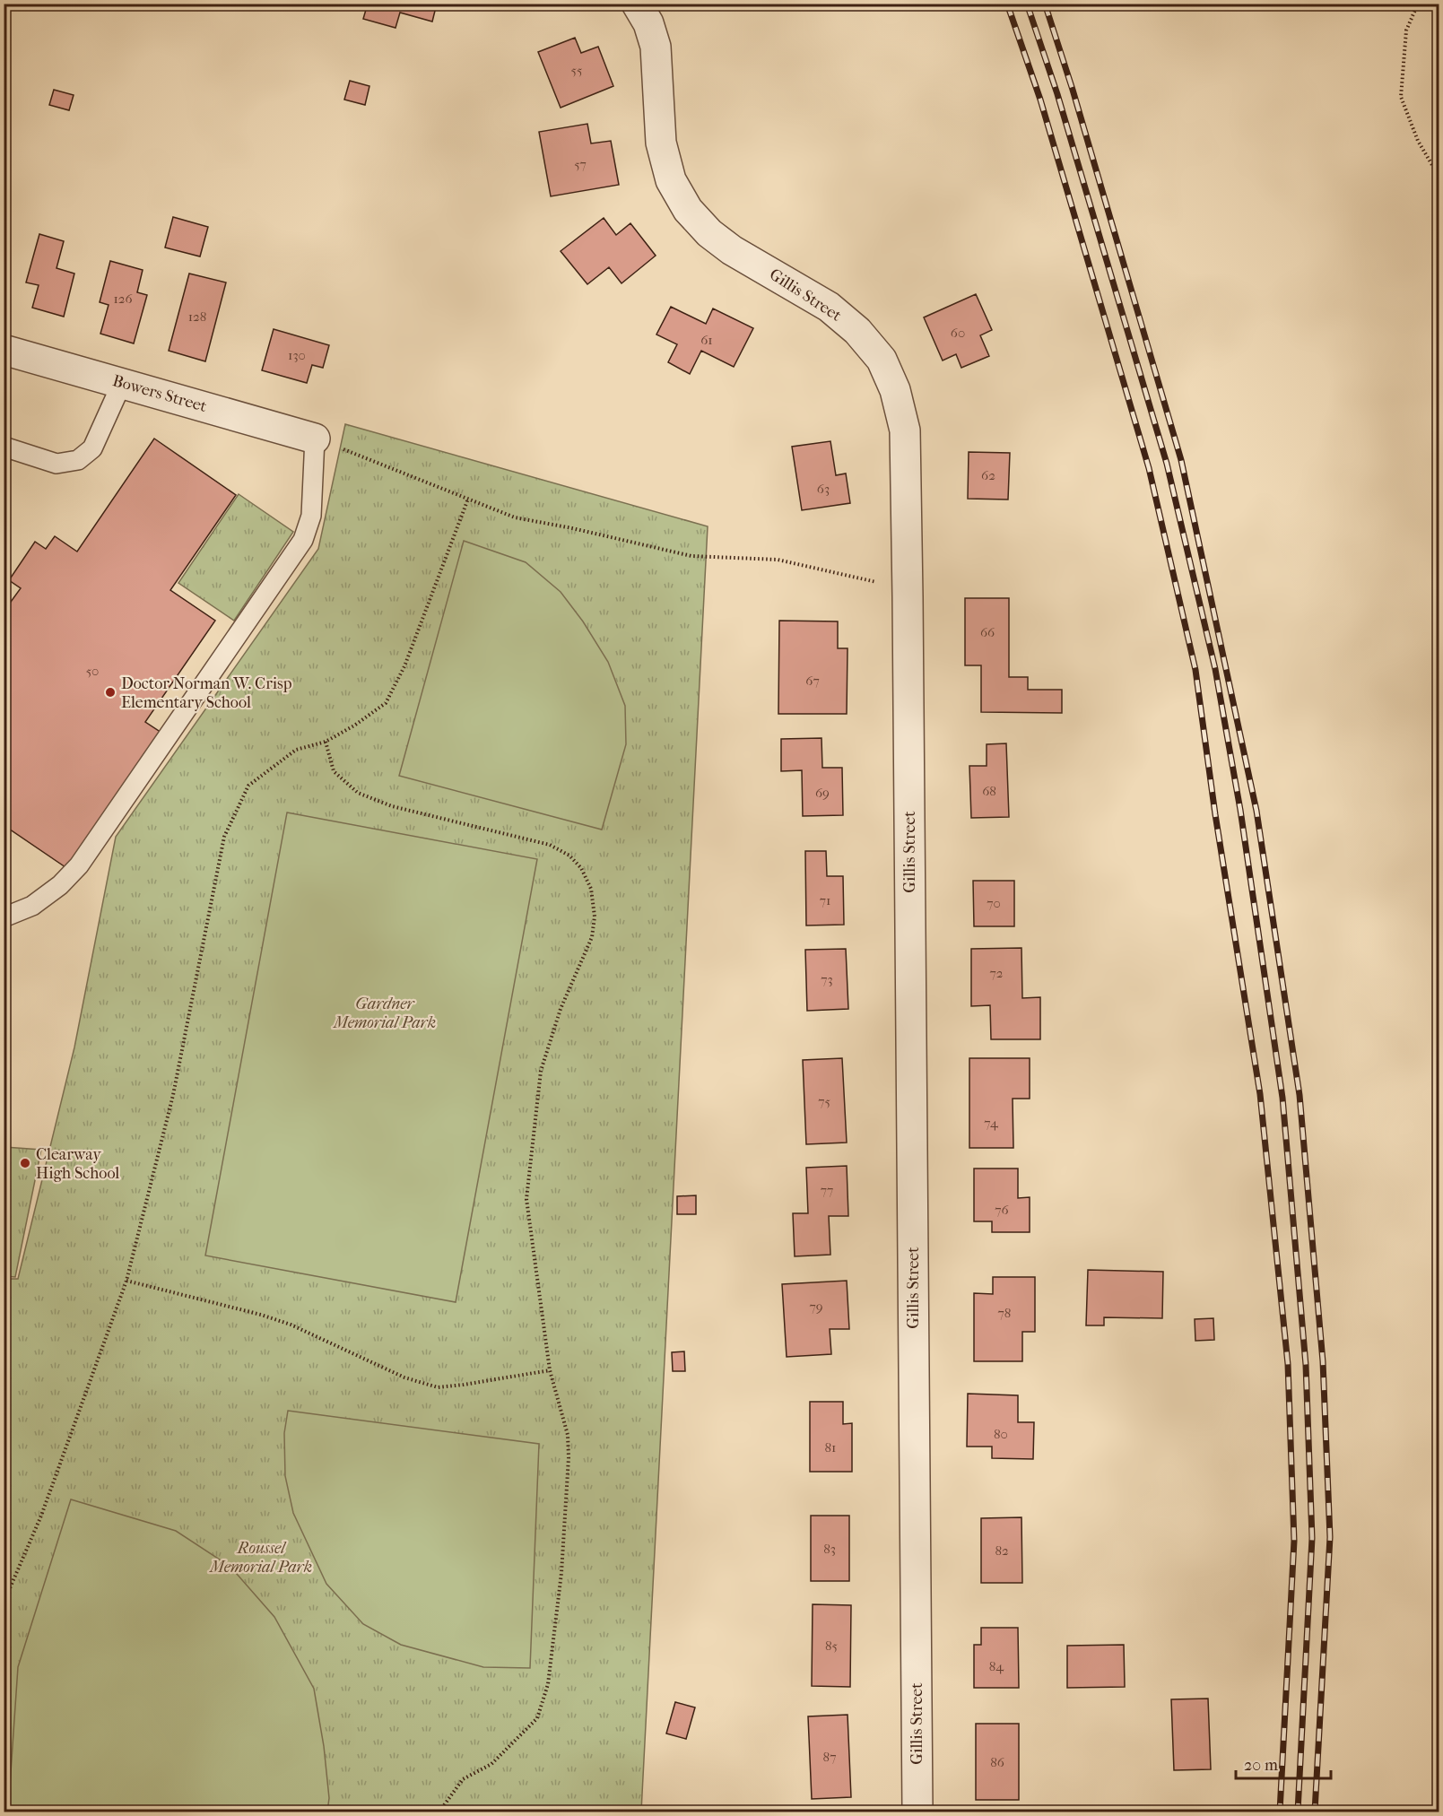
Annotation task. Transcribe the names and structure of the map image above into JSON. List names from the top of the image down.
{
  "streets": {
    "street": ["Gillis Street", "Bowers Street"]
  },
  "parks": ["Gardner Memorial Park", "Roussel Memorial Park"],
  "places": ["Doctor Norman W. Crisp Elementary School", "Clearway High School"],
  "house_numbers": [
    "55",
    "57",
    "126",
    "128",
    "60",
    "61",
    "130",
    "62",
    "63",
    "66",
    "50",
    "67",
    "68",
    "69",
    "71",
    "70",
    "72",
    "73",
    "75",
    "74",
    "77",
    "76",
    "79",
    "78",
    "80",
    "81",
    "83",
    "82",
    "85",
    "84",
    "87",
    "86"
  ],
  "scale_bar": "20 m"
}
